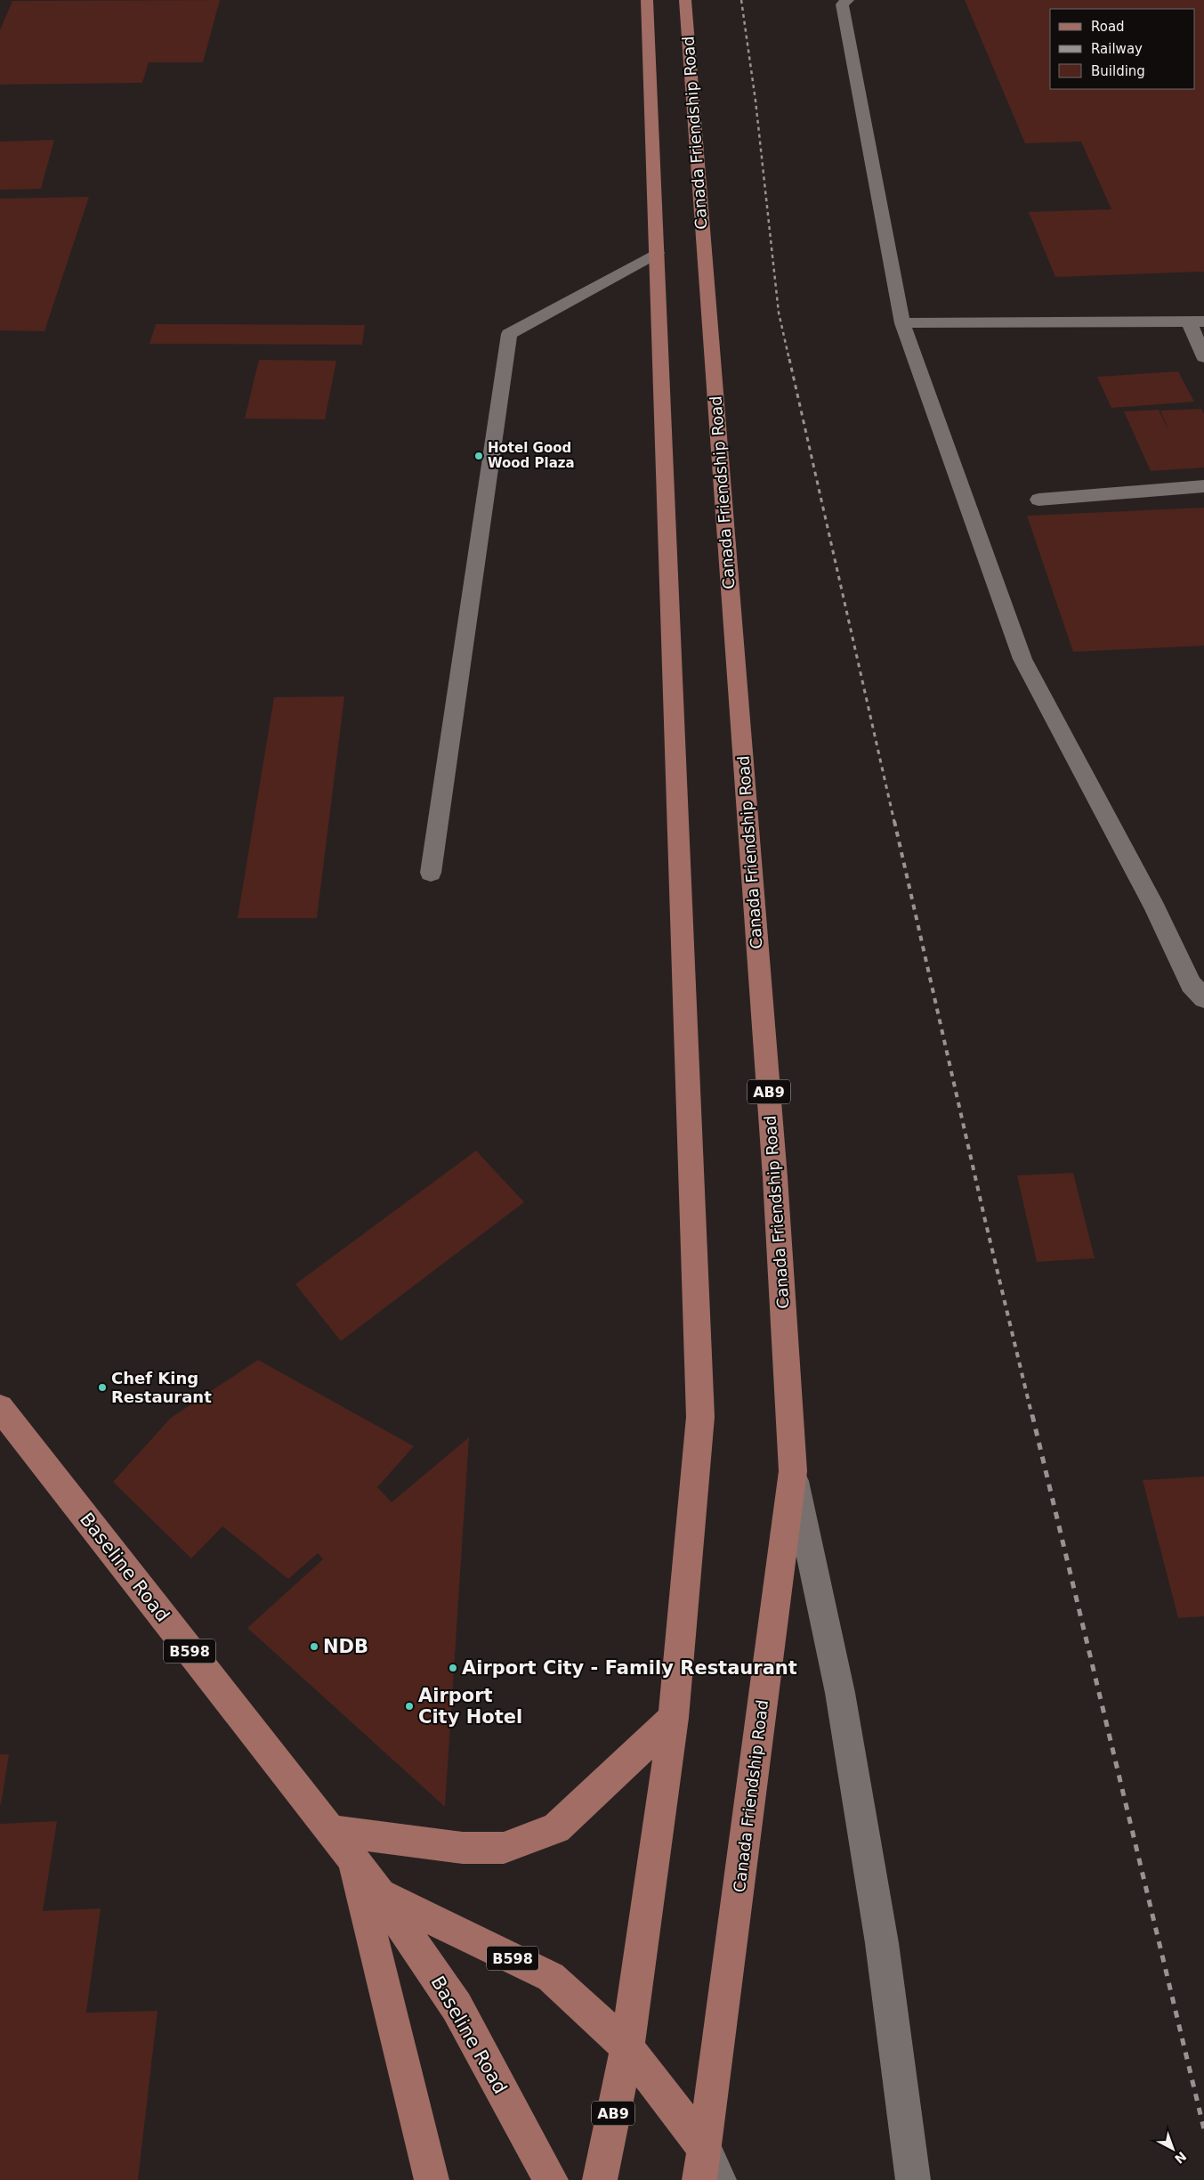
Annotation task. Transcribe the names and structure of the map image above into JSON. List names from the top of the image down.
{
  "streets": {
    "main road": [
      "Canada Friendship Road",
      "AB9",
      "Baseline Road",
      "B598"
    ]
  },
  "crossings": [
    ["Canada Friendship Road", "Baseline Road"],
    ["AB9", "Baseline Road"]
  ],
  "places": [
    "Hotel Good Wood Plaza",
    "Chef King Restaurant",
    "NDB",
    "Airport City - Family Restaurant",
    "Airport City Hotel"
  ],
  "legend": ["Road", "Railway", "Building"],
  "north": "bottom right"
}
